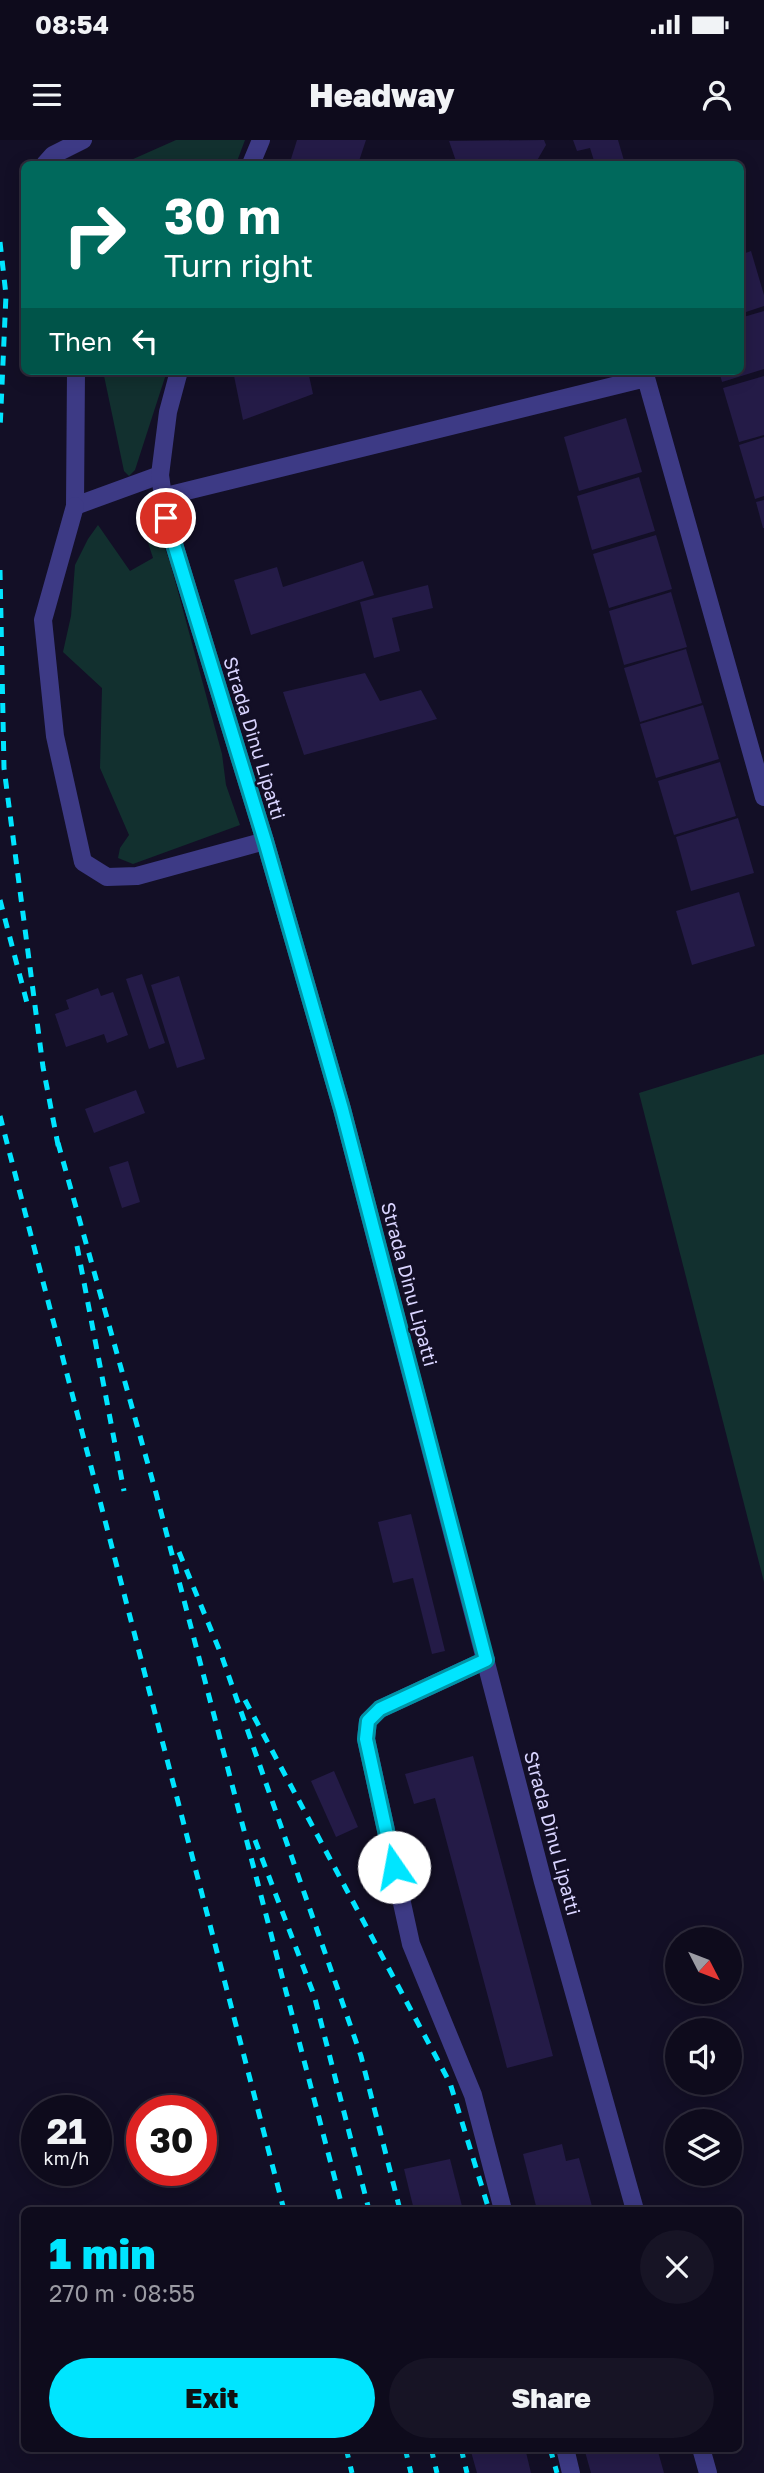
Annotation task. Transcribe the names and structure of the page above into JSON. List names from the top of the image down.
{
  "streets": {
    "street": ["Strada Dinu Lipatti"]
  },
  "north": "bottom right",
  "page": {
    "status": "08:54",
    "header": "Headway",
    "turn": ["30 m", "Turn right"],
    "then": "Then",
    "speed": "21 km/h",
    "limit": "30",
    "heading": ["1 min", "270 m · 08:55"],
    "buttons": ["Exit", "Share"]
  }
}
